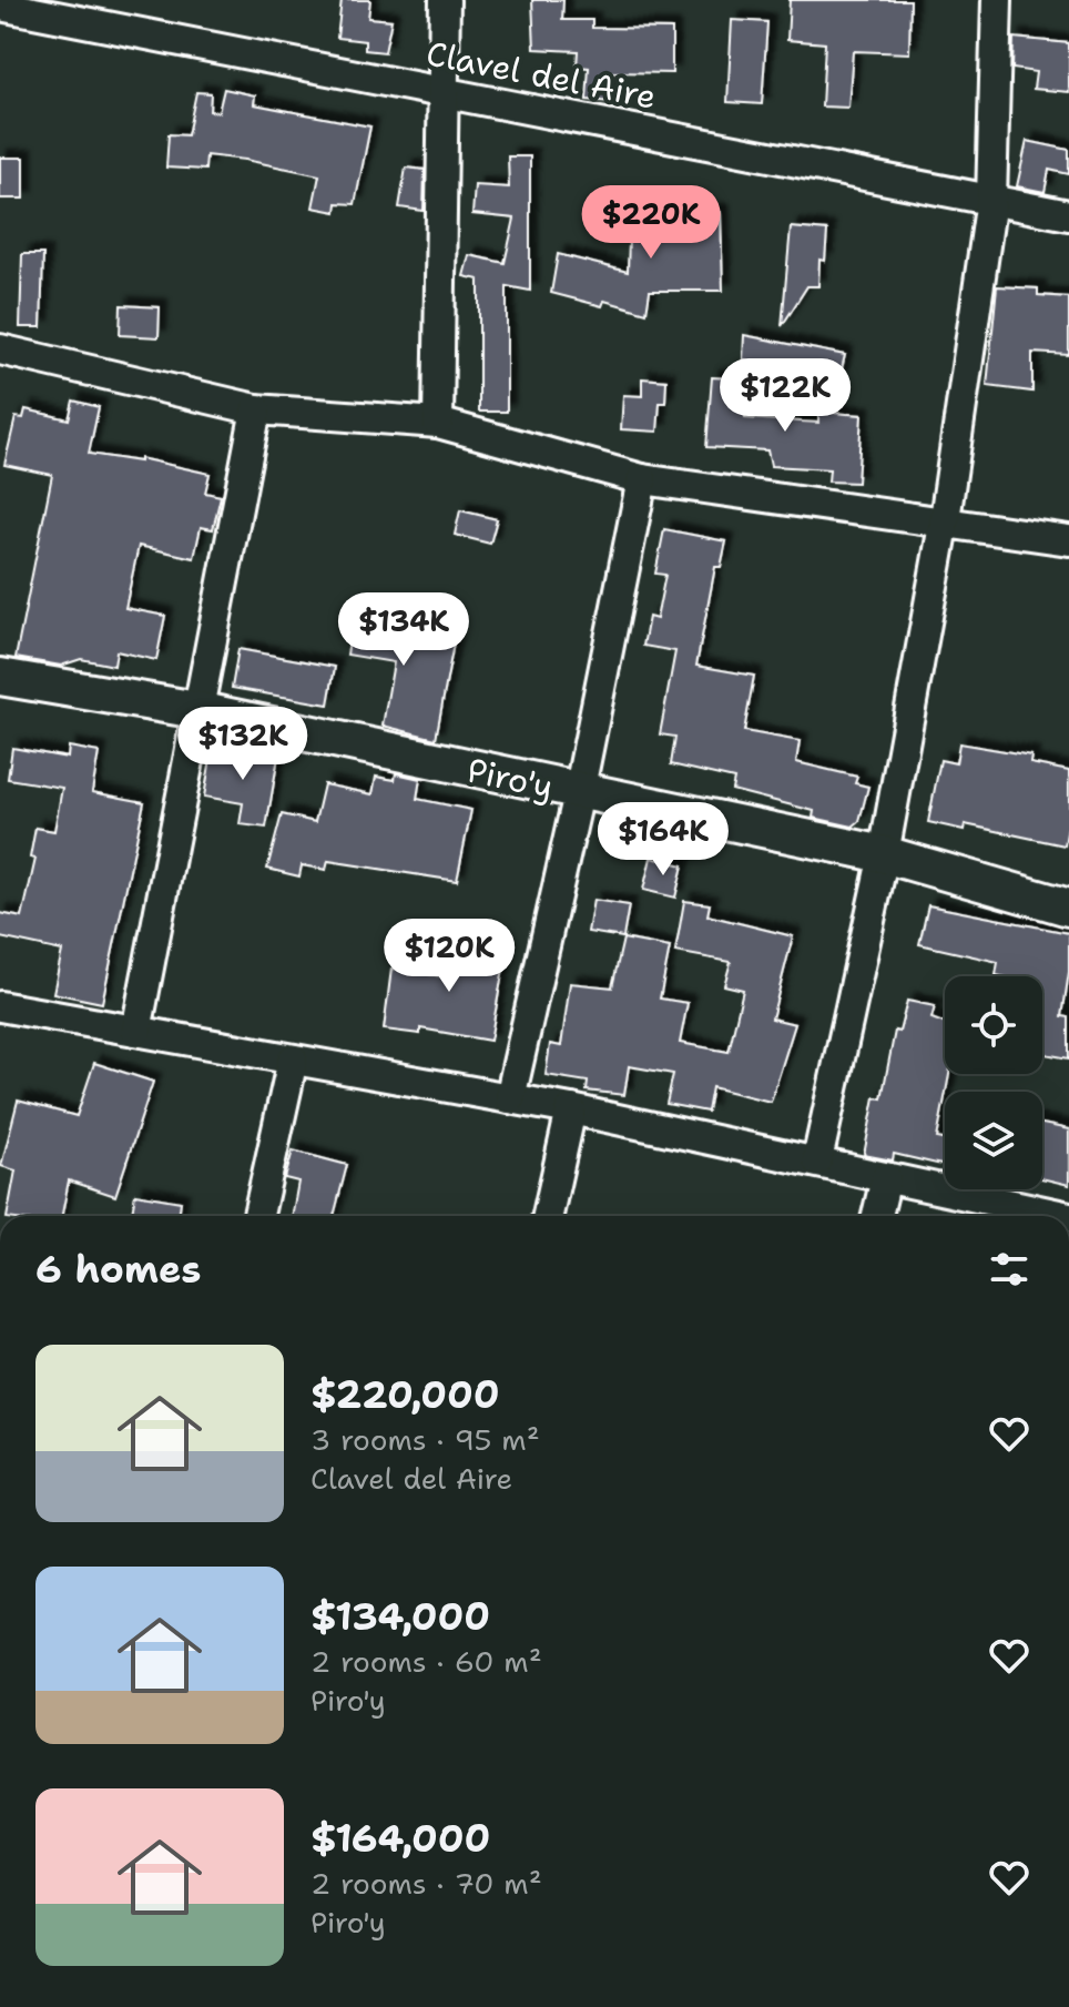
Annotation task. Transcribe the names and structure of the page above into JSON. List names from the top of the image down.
{
  "streets": {
    "main road": ["Piro'y"],
    "street": ["Clavel del Aire"]
  },
  "page": {
    "price": [
      "$220K",
      "$122K",
      "$134K",
      "$132K",
      "$164K",
      "$120K"
    ],
    "heading": "6 homes",
    "list": [
      {
        "name": "$220,000",
        "note": "3 rooms · 95 m² · Clavel del Aire"
      },
      {
        "name": "$134,000",
        "note": "2 rooms · 60 m² · Piro'y"
      },
      {
        "name": "$164,000",
        "note": "2 rooms · 70 m² · Piro'y"
      }
    ]
  }
}
